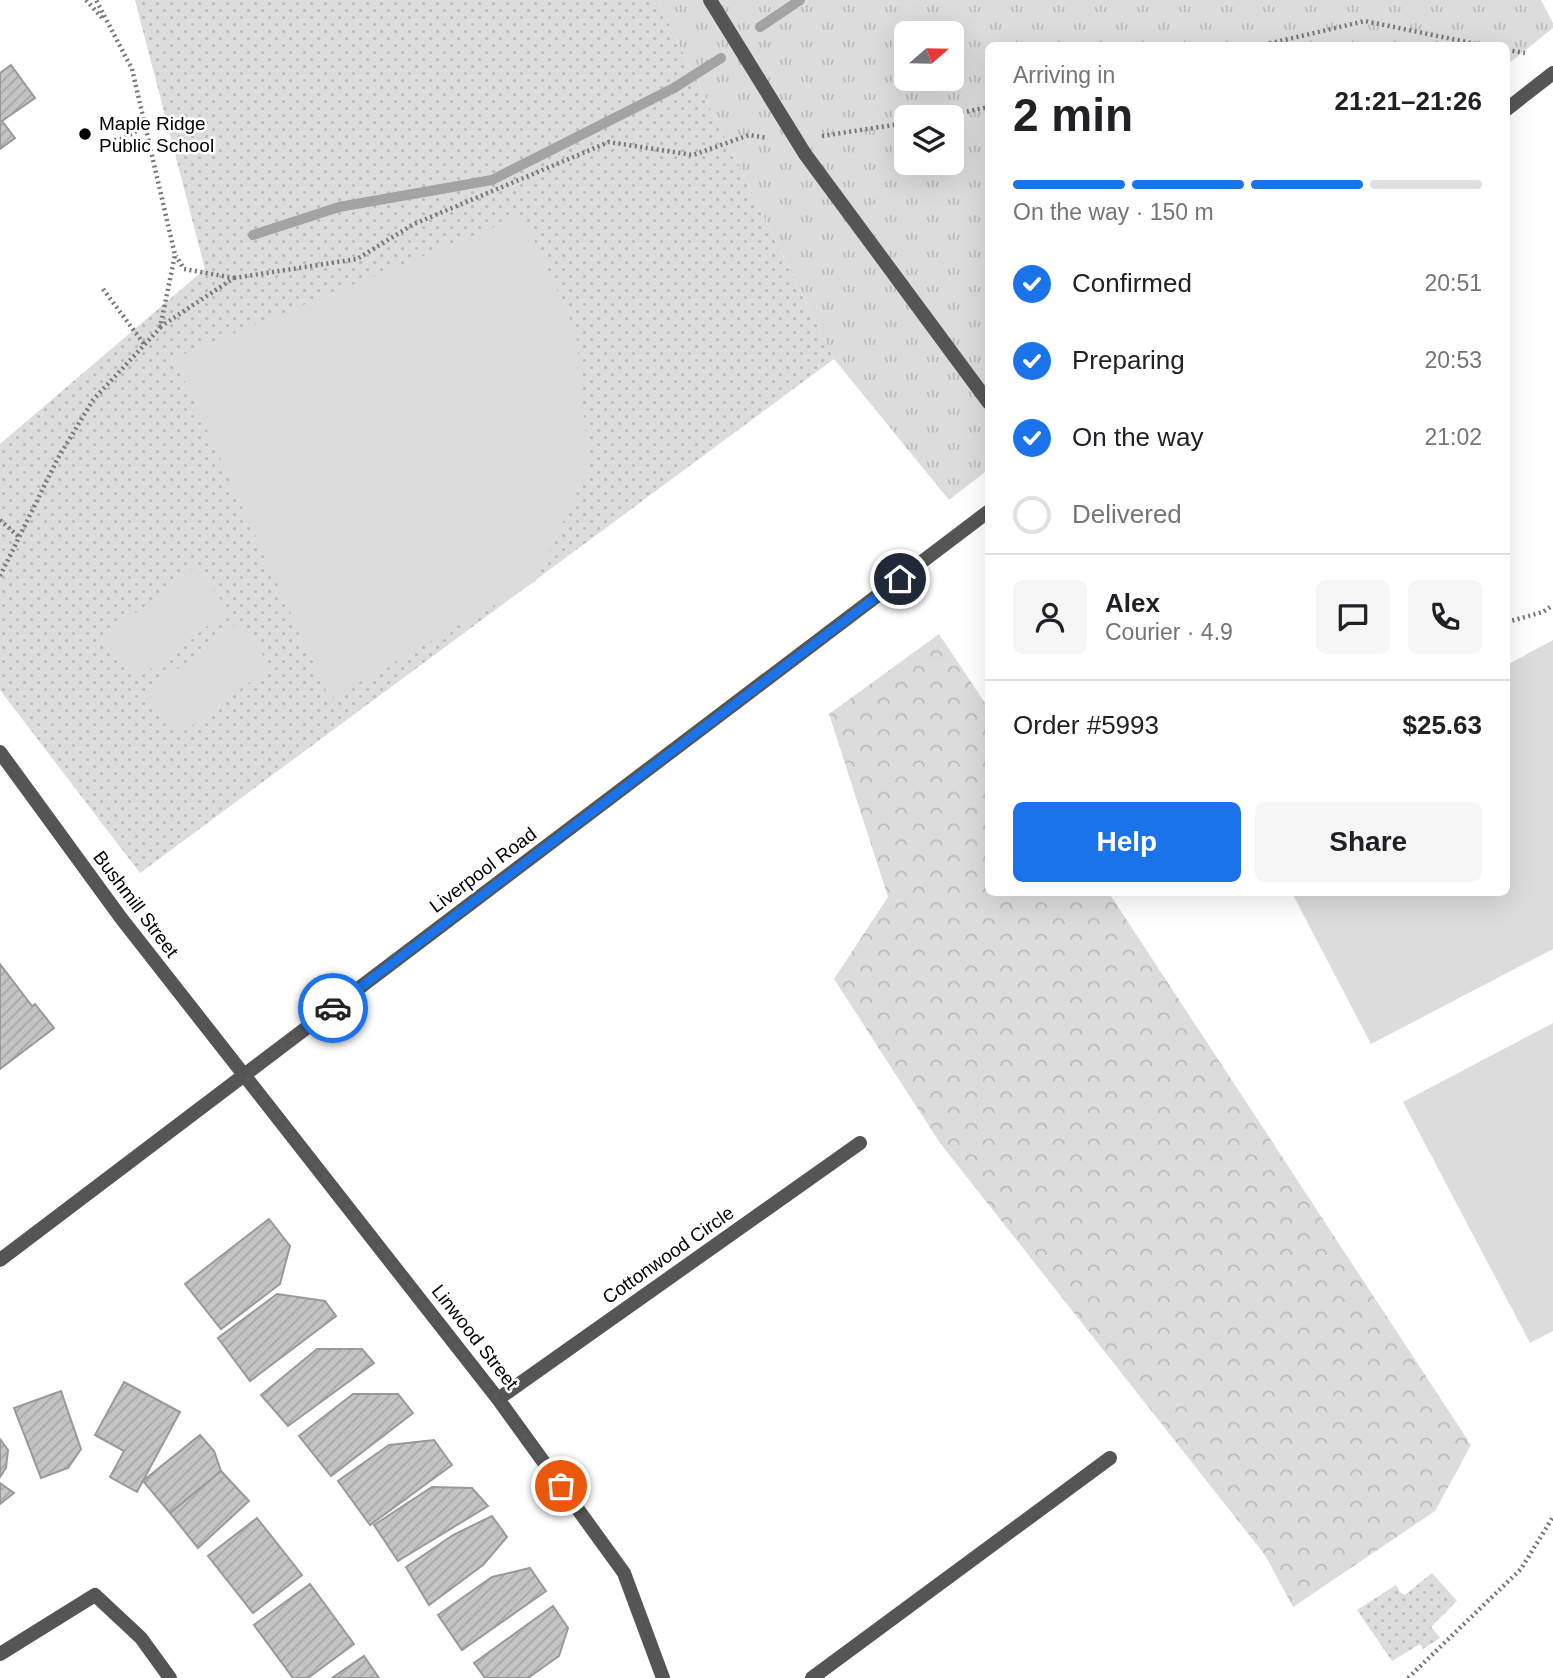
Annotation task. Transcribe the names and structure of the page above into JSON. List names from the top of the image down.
{
  "streets": {
    "street": [
      "Liverpool Road",
      "Bushmill Street",
      "Cottonwood Circle",
      "Linwood Street"
    ]
  },
  "crossings": [
    ["Liverpool Road", "Bushmill Street"],
    ["Liverpool Road", "Linwood Street"],
    ["Bushmill Street", "Linwood Street"],
    ["Cottonwood Circle", "Linwood Street"]
  ],
  "places": ["Maple Ridge Public School"],
  "north": "right",
  "page": {
    "heading": ["2 min", "Arriving in", "21:21–21:26"],
    "panel": [
      "Alex",
      "Courier · 4.9",
      "Order #5993",
      "$25.63"
    ],
    "bar": "On the way · 150 m",
    "list": [
      ["Confirmed", "20:51"],
      ["Preparing", "20:53"],
      ["On the way", "21:02"],
      "Delivered"
    ],
    "buttons": ["Help", "Share"]
  }
}
